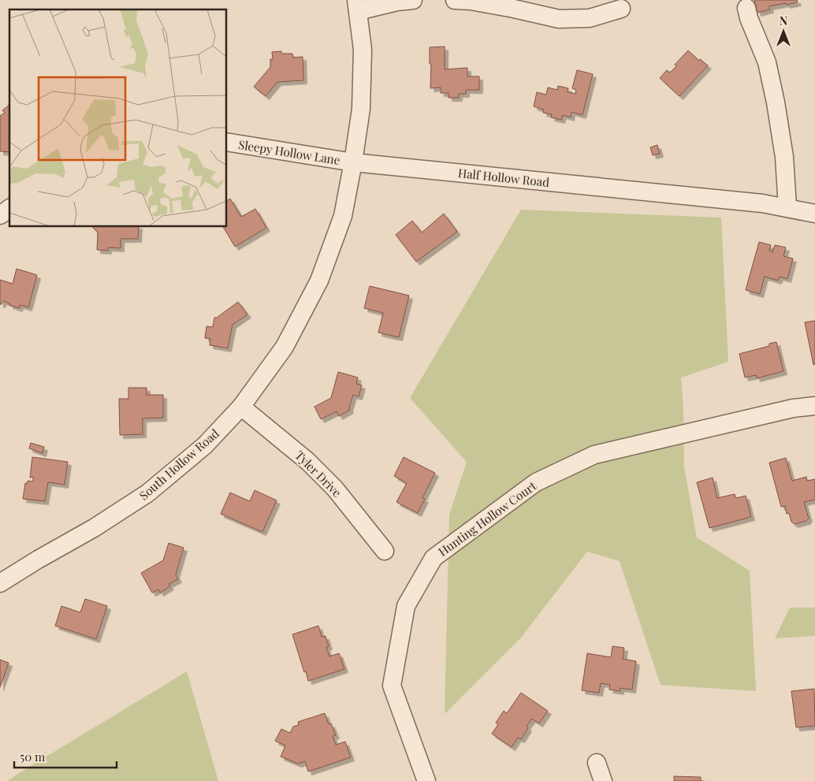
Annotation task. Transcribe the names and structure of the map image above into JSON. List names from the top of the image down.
{
  "streets": {
    "street": [
      "Sleepy Hollow Lane",
      "Half Hollow Road",
      "South Hollow Road",
      "Tyler Drive",
      "Hunting Hollow Court"
    ]
  },
  "crossings": [
    ["Sleepy Hollow Lane", "Half Hollow Road"],
    ["Sleepy Hollow Lane", "South Hollow Road"],
    ["Half Hollow Road", "South Hollow Road"],
    ["South Hollow Road", "Tyler Drive"]
  ],
  "scale_bar": "50 m",
  "north": "top"
}
